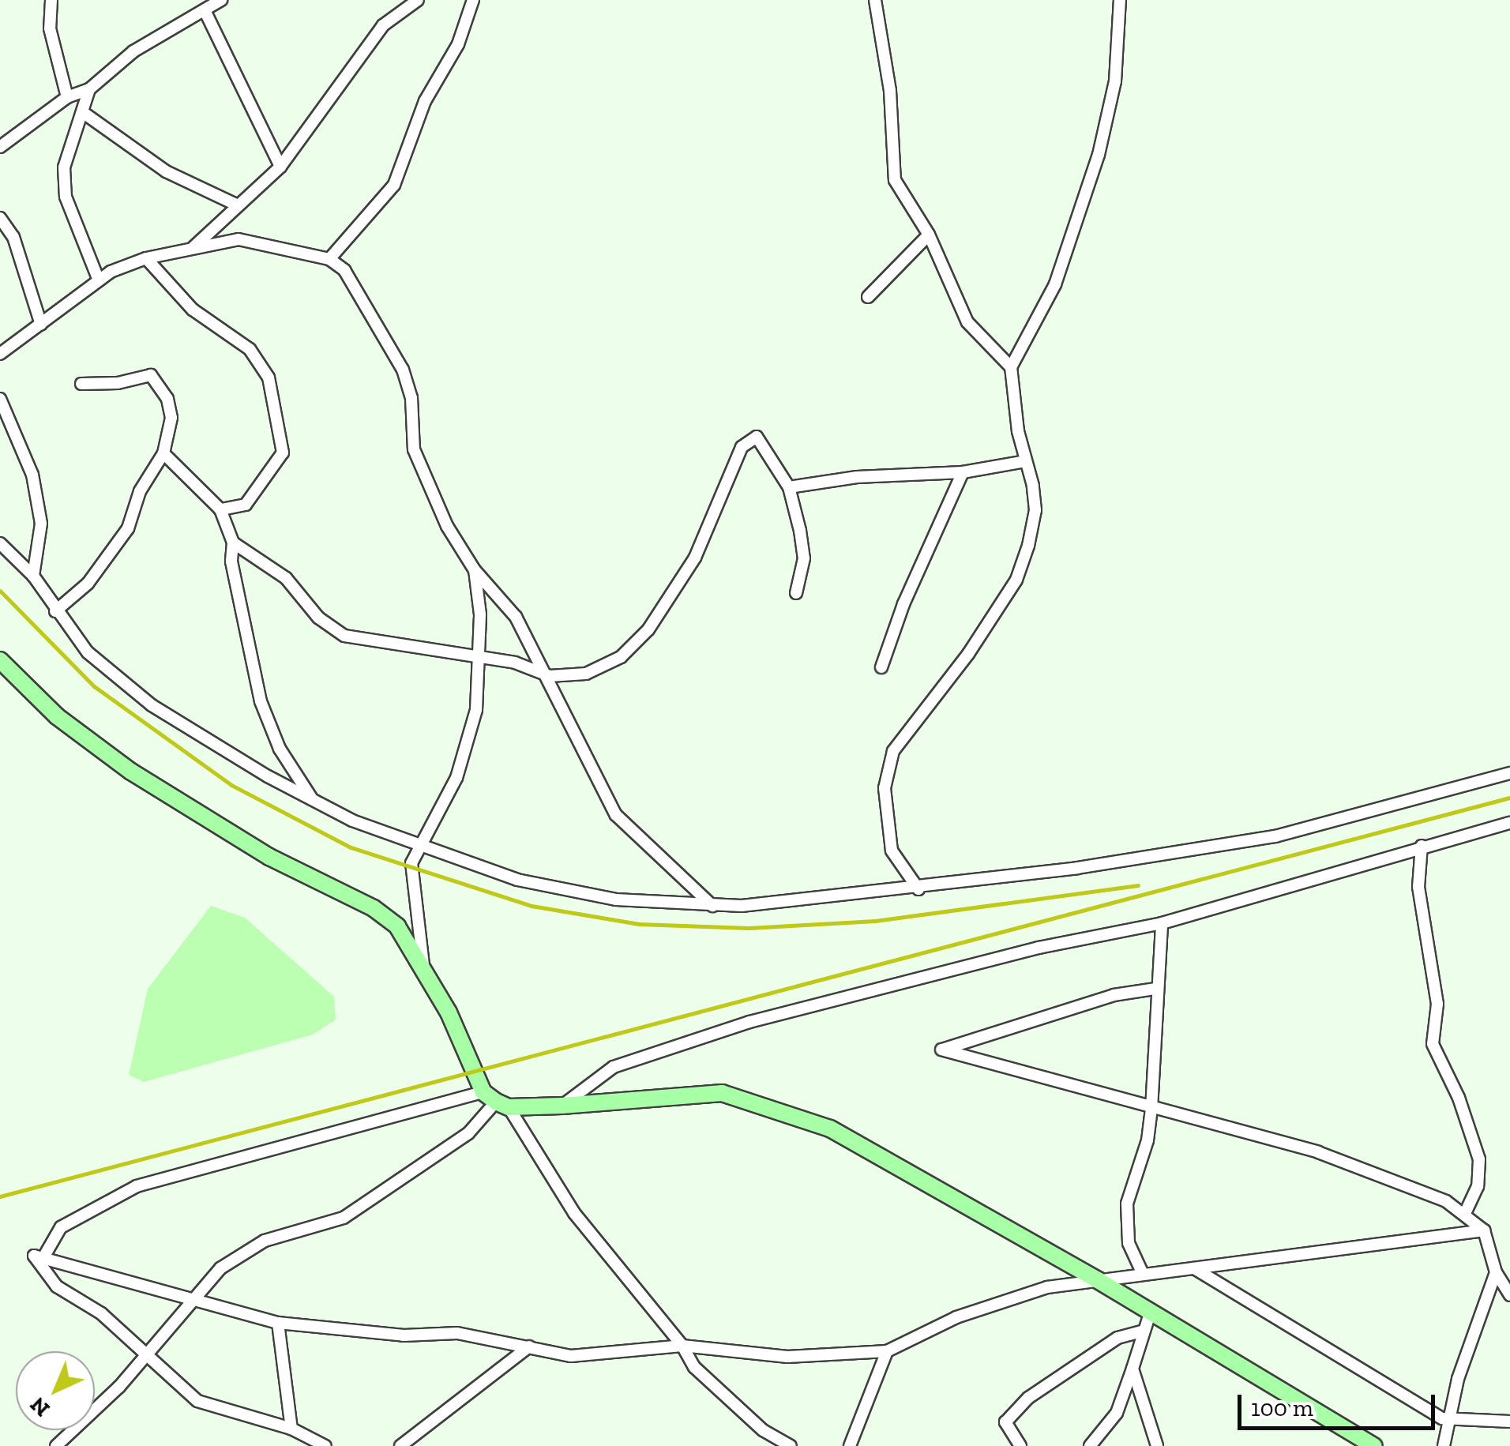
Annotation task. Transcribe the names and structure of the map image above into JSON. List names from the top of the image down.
{
  "scale_bar": "100 m",
  "north": "bottom left"
}
